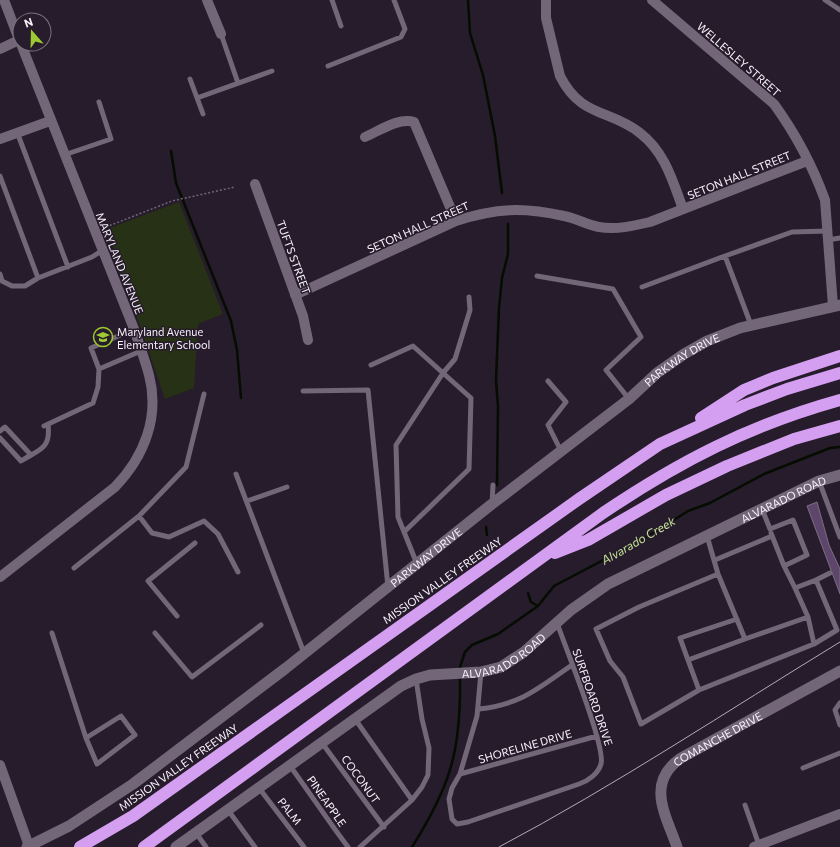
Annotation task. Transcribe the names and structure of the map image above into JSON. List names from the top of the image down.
{
  "streets": {
    "highway": ["MISSION VALLEY FREEWAY"],
    "street": [
      "WELLESLEY STREET",
      "SETON HALL STREET",
      "TUFTS STREET",
      "MARYLAND AVENUE",
      "PARKWAY DRIVE",
      "ALVARADO ROAD",
      "COMANCHE DRIVE"
    ],
    "lane": [
      "SURFBOARD DRIVE",
      "SHORELINE DRIVE",
      "COCONUT",
      "PINEAPPLE",
      "PALM"
    ]
  },
  "crossings": [
    ["WELLESLEY STREET", "SETON HALL STREET"],
    ["WELLESLEY STREET", "PARKWAY DRIVE"],
    ["SETON HALL STREET", "TUFTS STREET"],
    ["ALVARADO ROAD", "SURFBOARD DRIVE"],
    ["ALVARADO ROAD", "COCONUT"],
    ["ALVARADO ROAD", "PINEAPPLE"],
    ["ALVARADO ROAD", "PALM"],
    ["SURFBOARD DRIVE", "SHORELINE DRIVE"]
  ],
  "water": ["Alvarado Creek"],
  "places": {
    "school or university": ["Maryland Avenue Elementary School"]
  },
  "north": "top"
}
